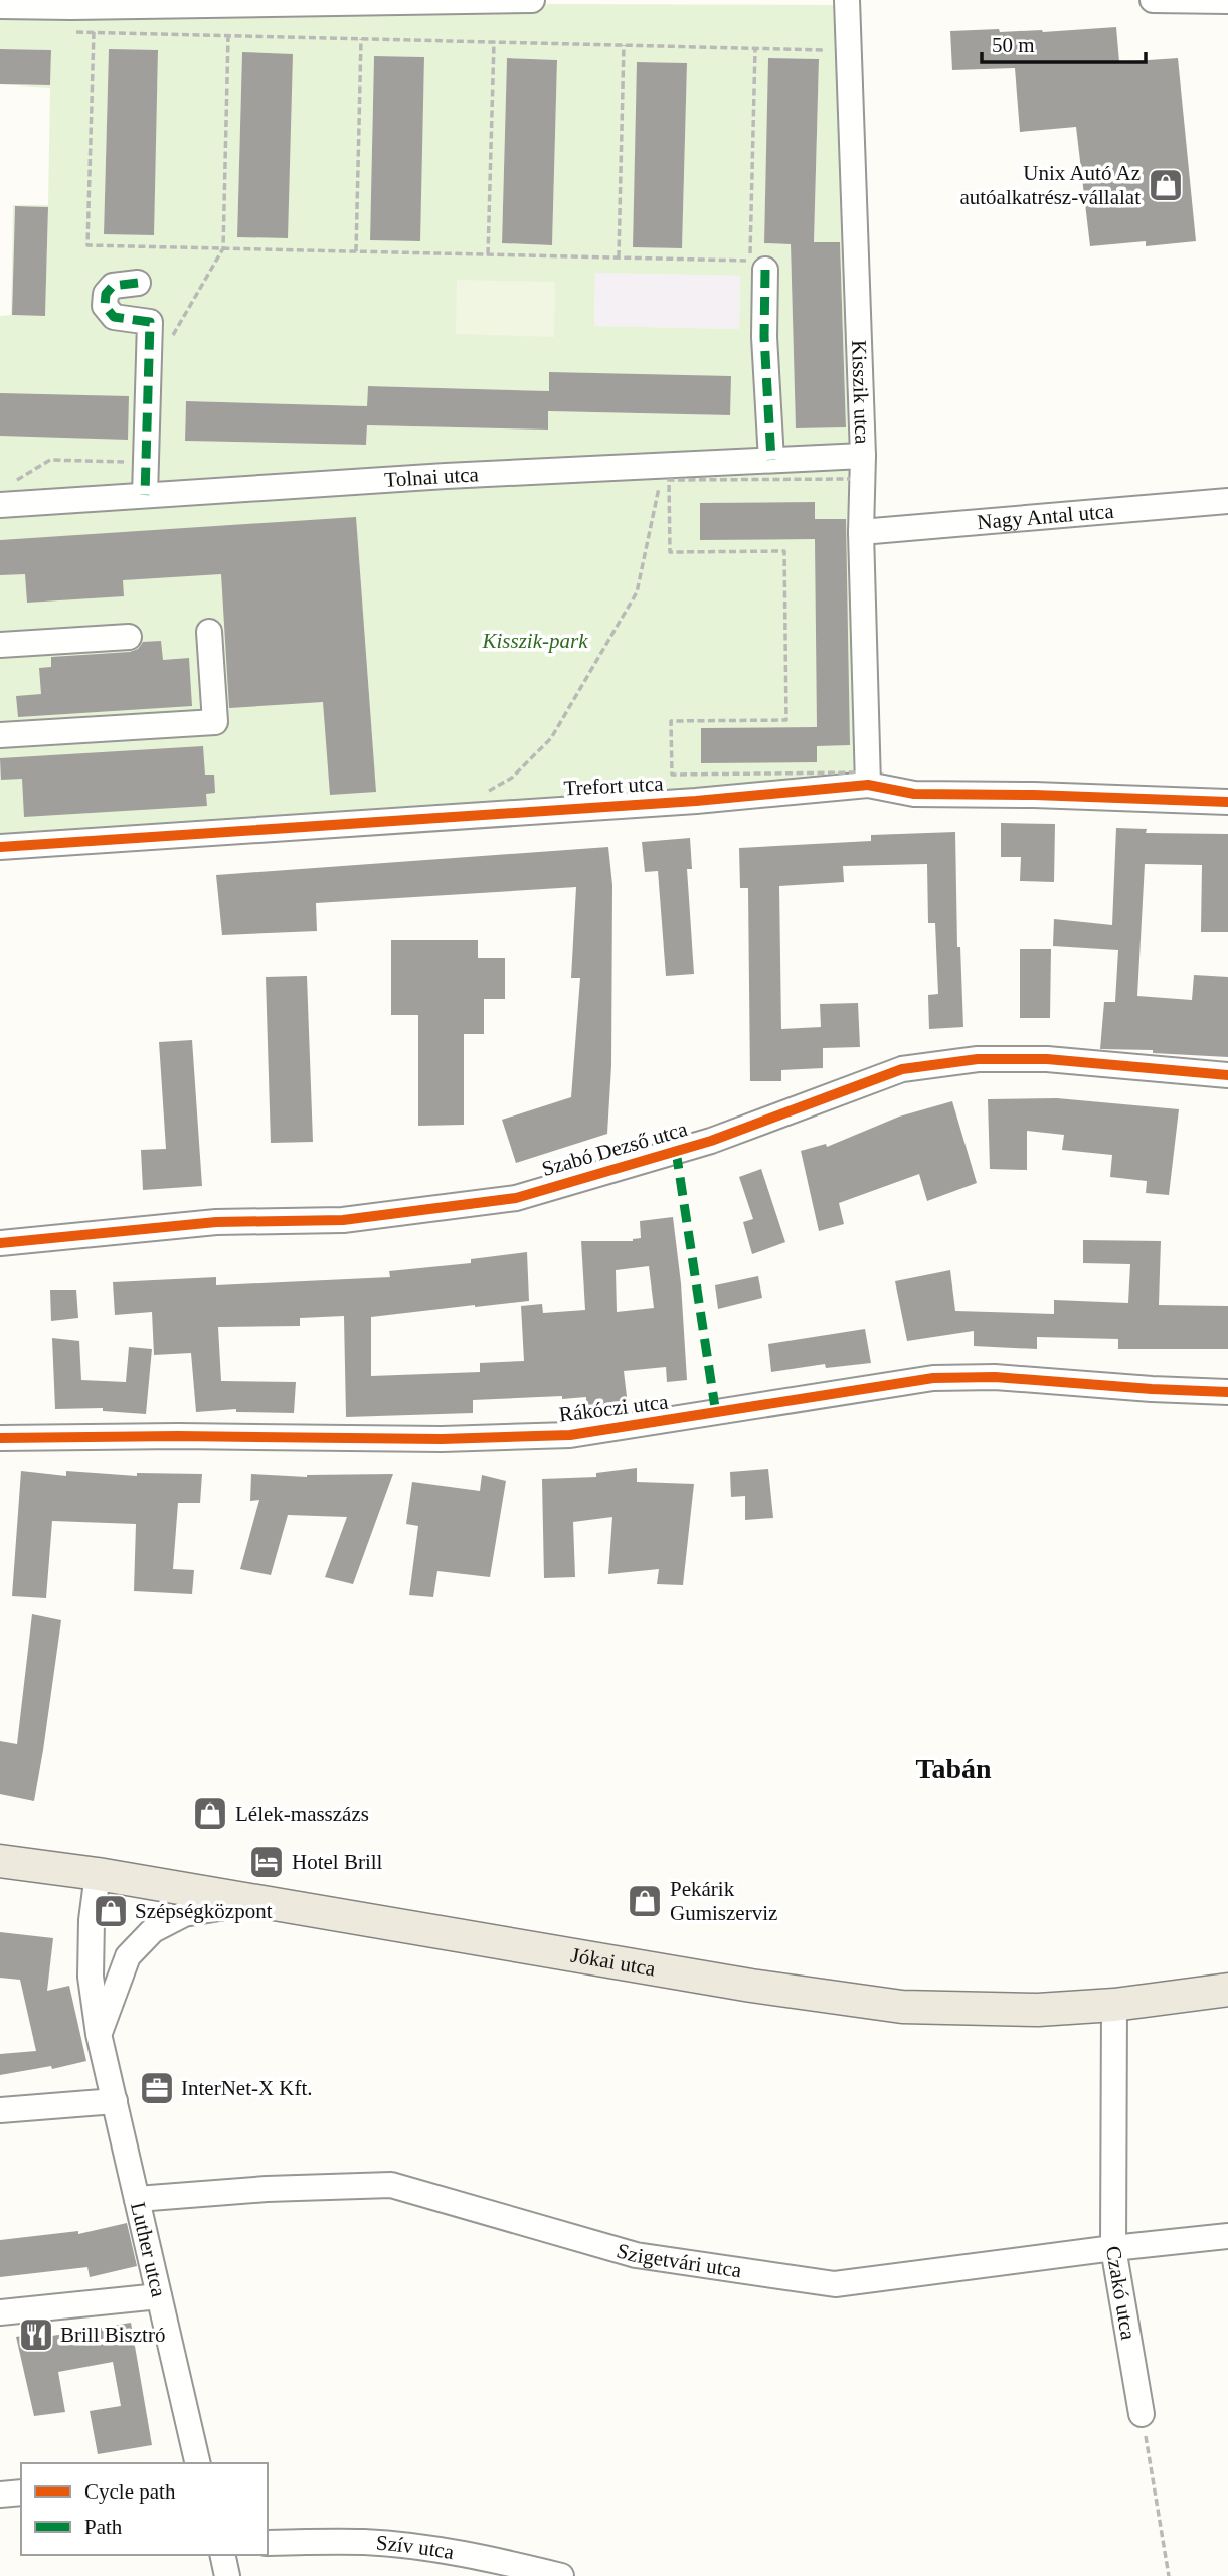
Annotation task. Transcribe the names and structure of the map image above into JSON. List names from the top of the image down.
{
  "streets": {
    "main road": ["Jókai utca"],
    "street": [
      "Kisszik utca",
      "Tolnai utca",
      "Nagy Antal utca",
      "Trefort utca",
      "Szabó Dezső utca",
      "Rákóczi utca",
      "Luther utca",
      "Szigetvári utca",
      "Czakó utca",
      "Szív utca"
    ]
  },
  "crossings": [
    ["Kisszik utca", "Tolnai utca"],
    ["Kisszik utca", "Nagy Antal utca"],
    ["Kisszik utca", "Trefort utca"],
    ["Jókai utca", "Luther utca"],
    ["Jókai utca", "Czakó utca"],
    ["Luther utca", "Szigetvári utca"],
    ["Szigetvári utca", "Czakó utca"]
  ],
  "districts": ["Tabán"],
  "parks": ["Kisszik-park"],
  "places": {
    "shop": [
      "Unix Autó Az autóalkatrész-vállalat",
      "Lélek-masszázs",
      "Pekárik Gumiszerviz",
      "Szépségközpont"
    ],
    "hotel": ["Hotel Brill"],
    "office": ["InterNet-X Kft."],
    "restaurant": ["Brill Bisztró"]
  },
  "legend": ["Cycle path", "Path"],
  "scale_bar": "50 m"
}
